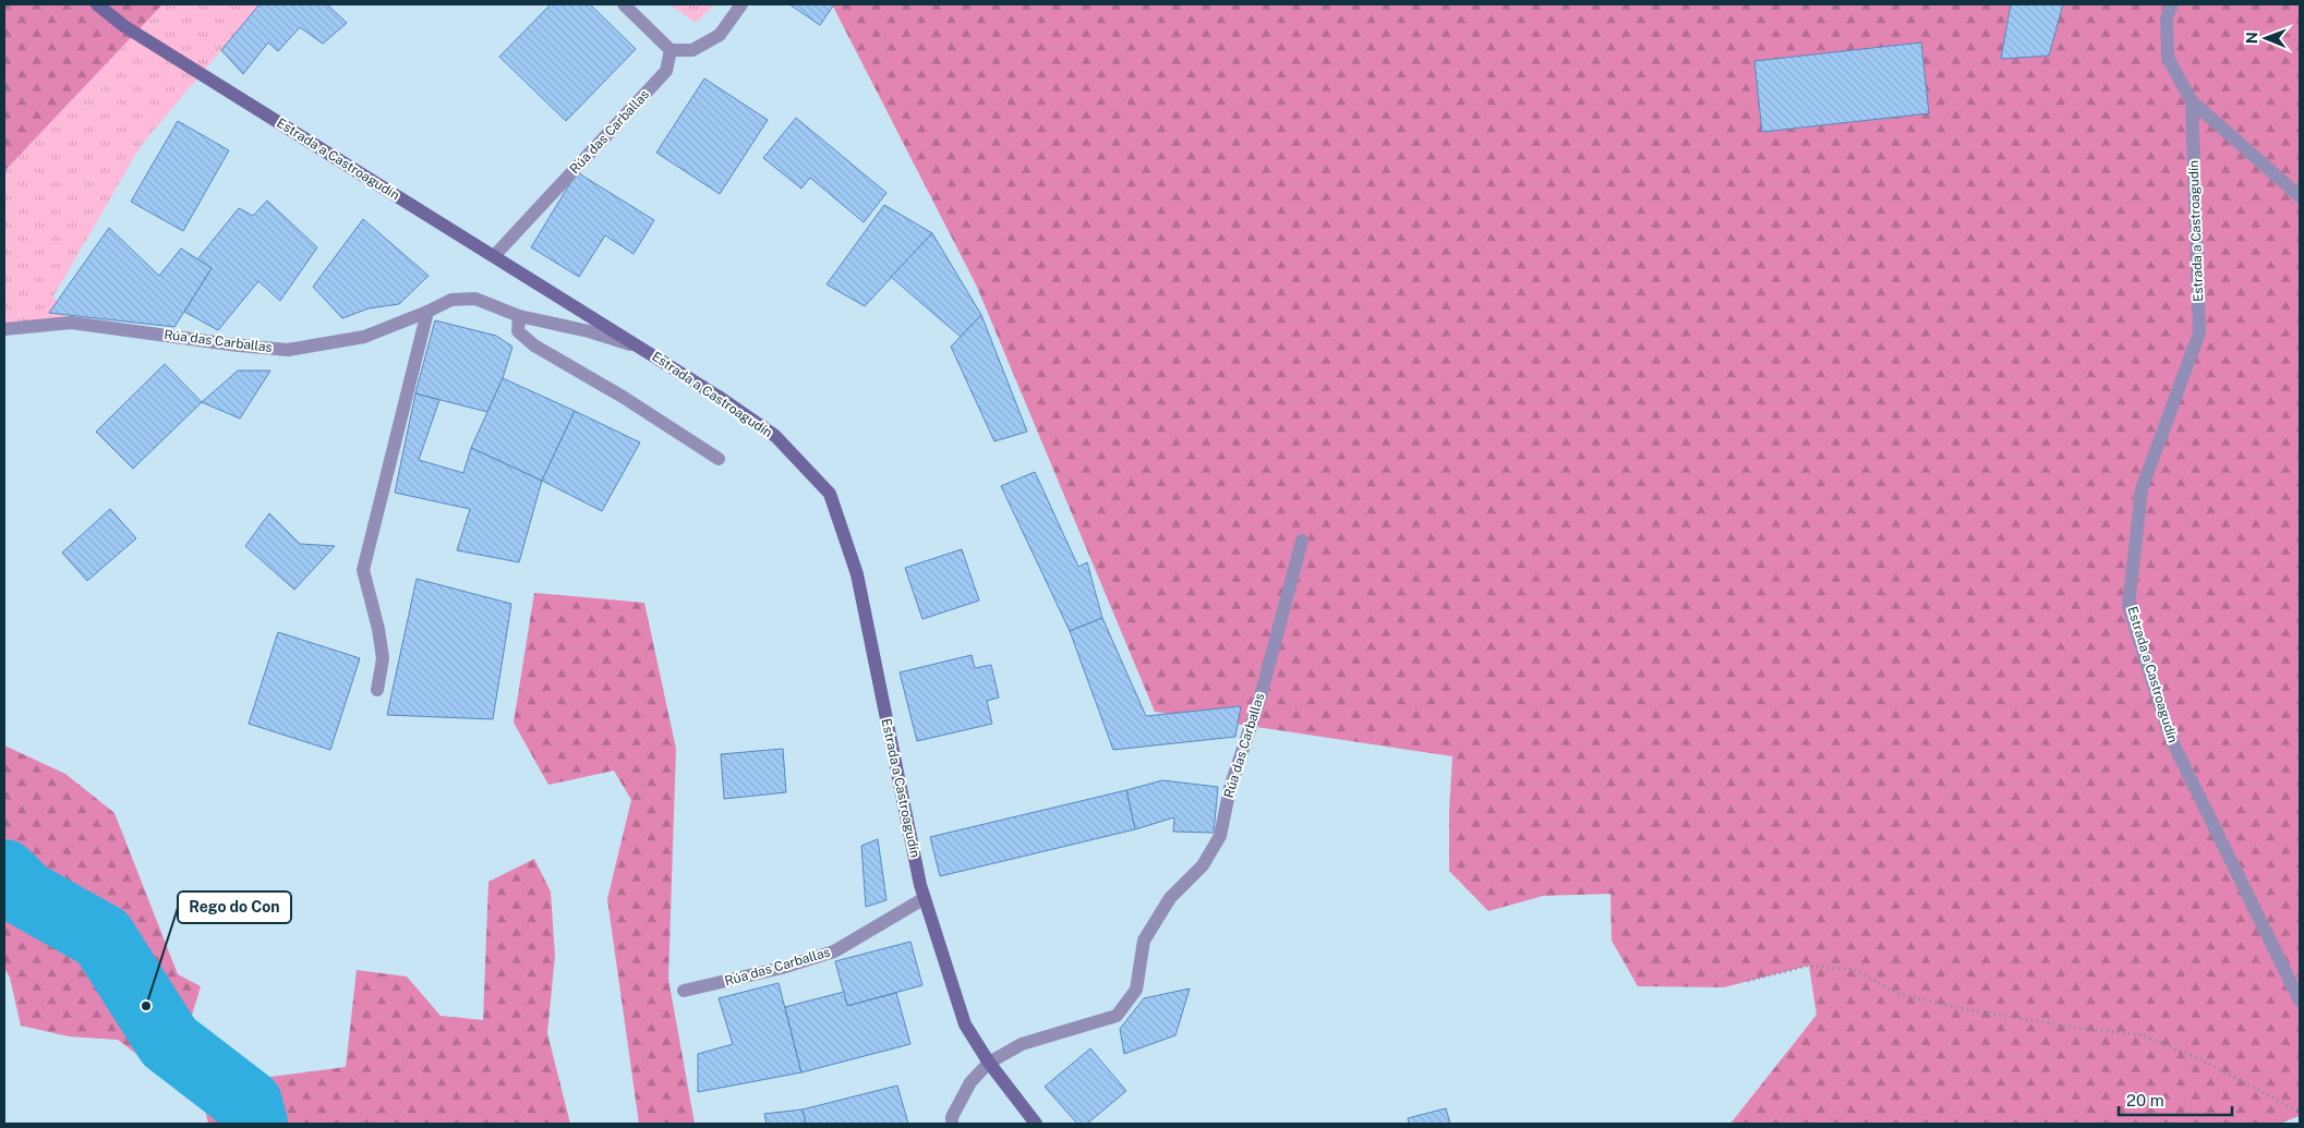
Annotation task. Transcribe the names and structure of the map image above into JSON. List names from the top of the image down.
{
  "streets": {
    "street": ["Rúa das Carballas", "Estrada a Castroagudín"]
  },
  "crossings": [
    ["Rúa das Carballas", "Estrada a Castroagudín"]
  ],
  "places": ["Rego do Con"],
  "scale_bar": "20 m",
  "north": "left"
}
